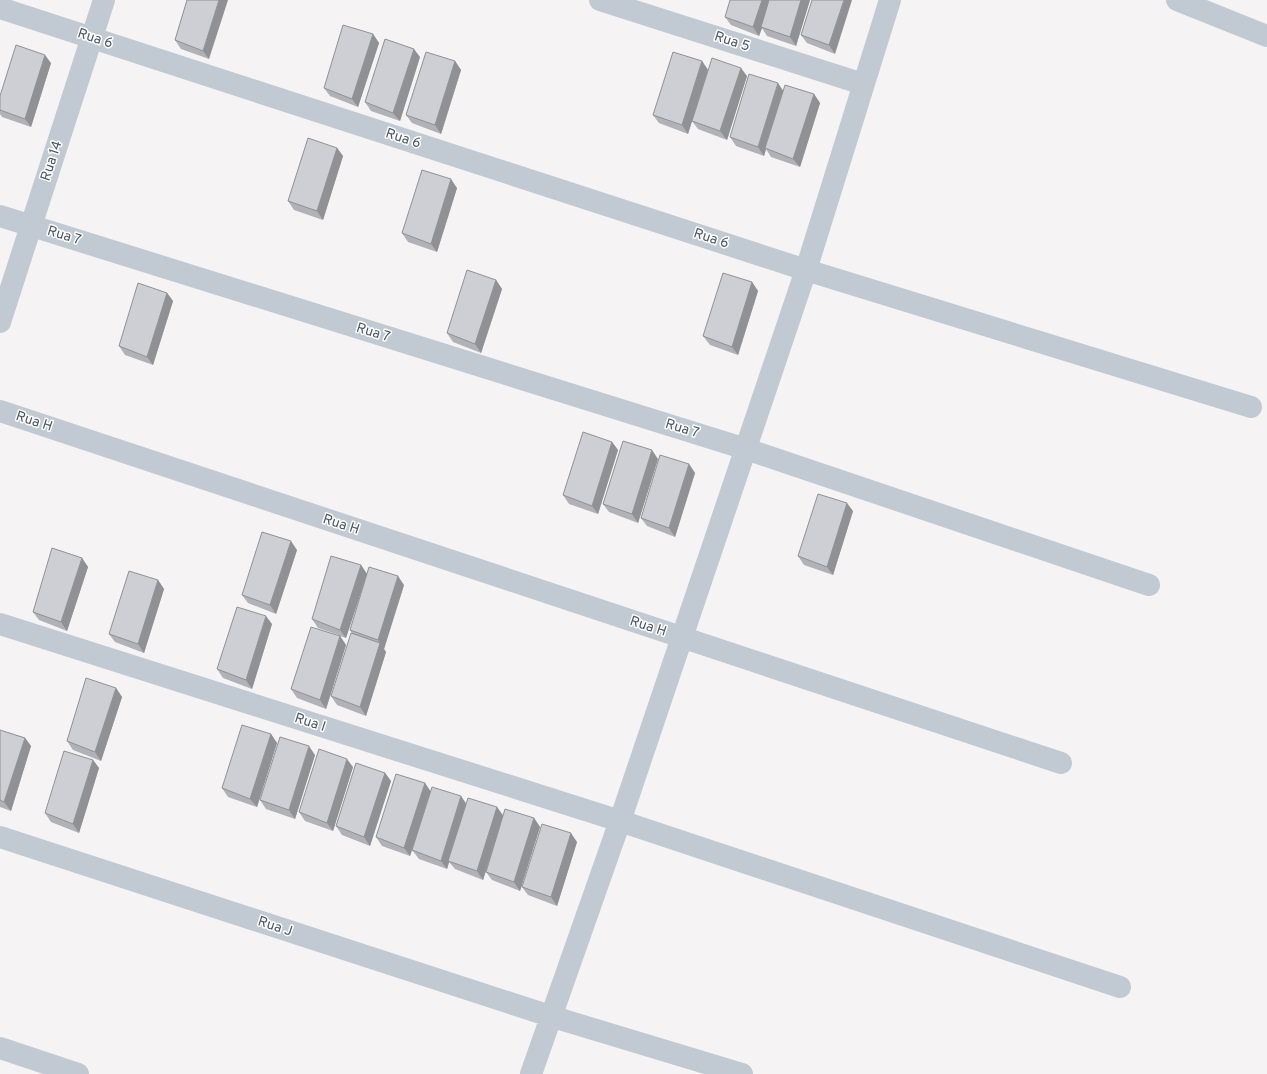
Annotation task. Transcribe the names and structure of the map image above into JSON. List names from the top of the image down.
{
  "streets": {
    "street": [
      "Rua 6",
      "Rua 5",
      "Rua 14",
      "Rua 7",
      "Rua H",
      "Rua I",
      "Rua J"
    ]
  },
  "crossings": [
    ["Rua 6", "Rua 14"],
    ["Rua 14", "Rua 7"]
  ]
}
